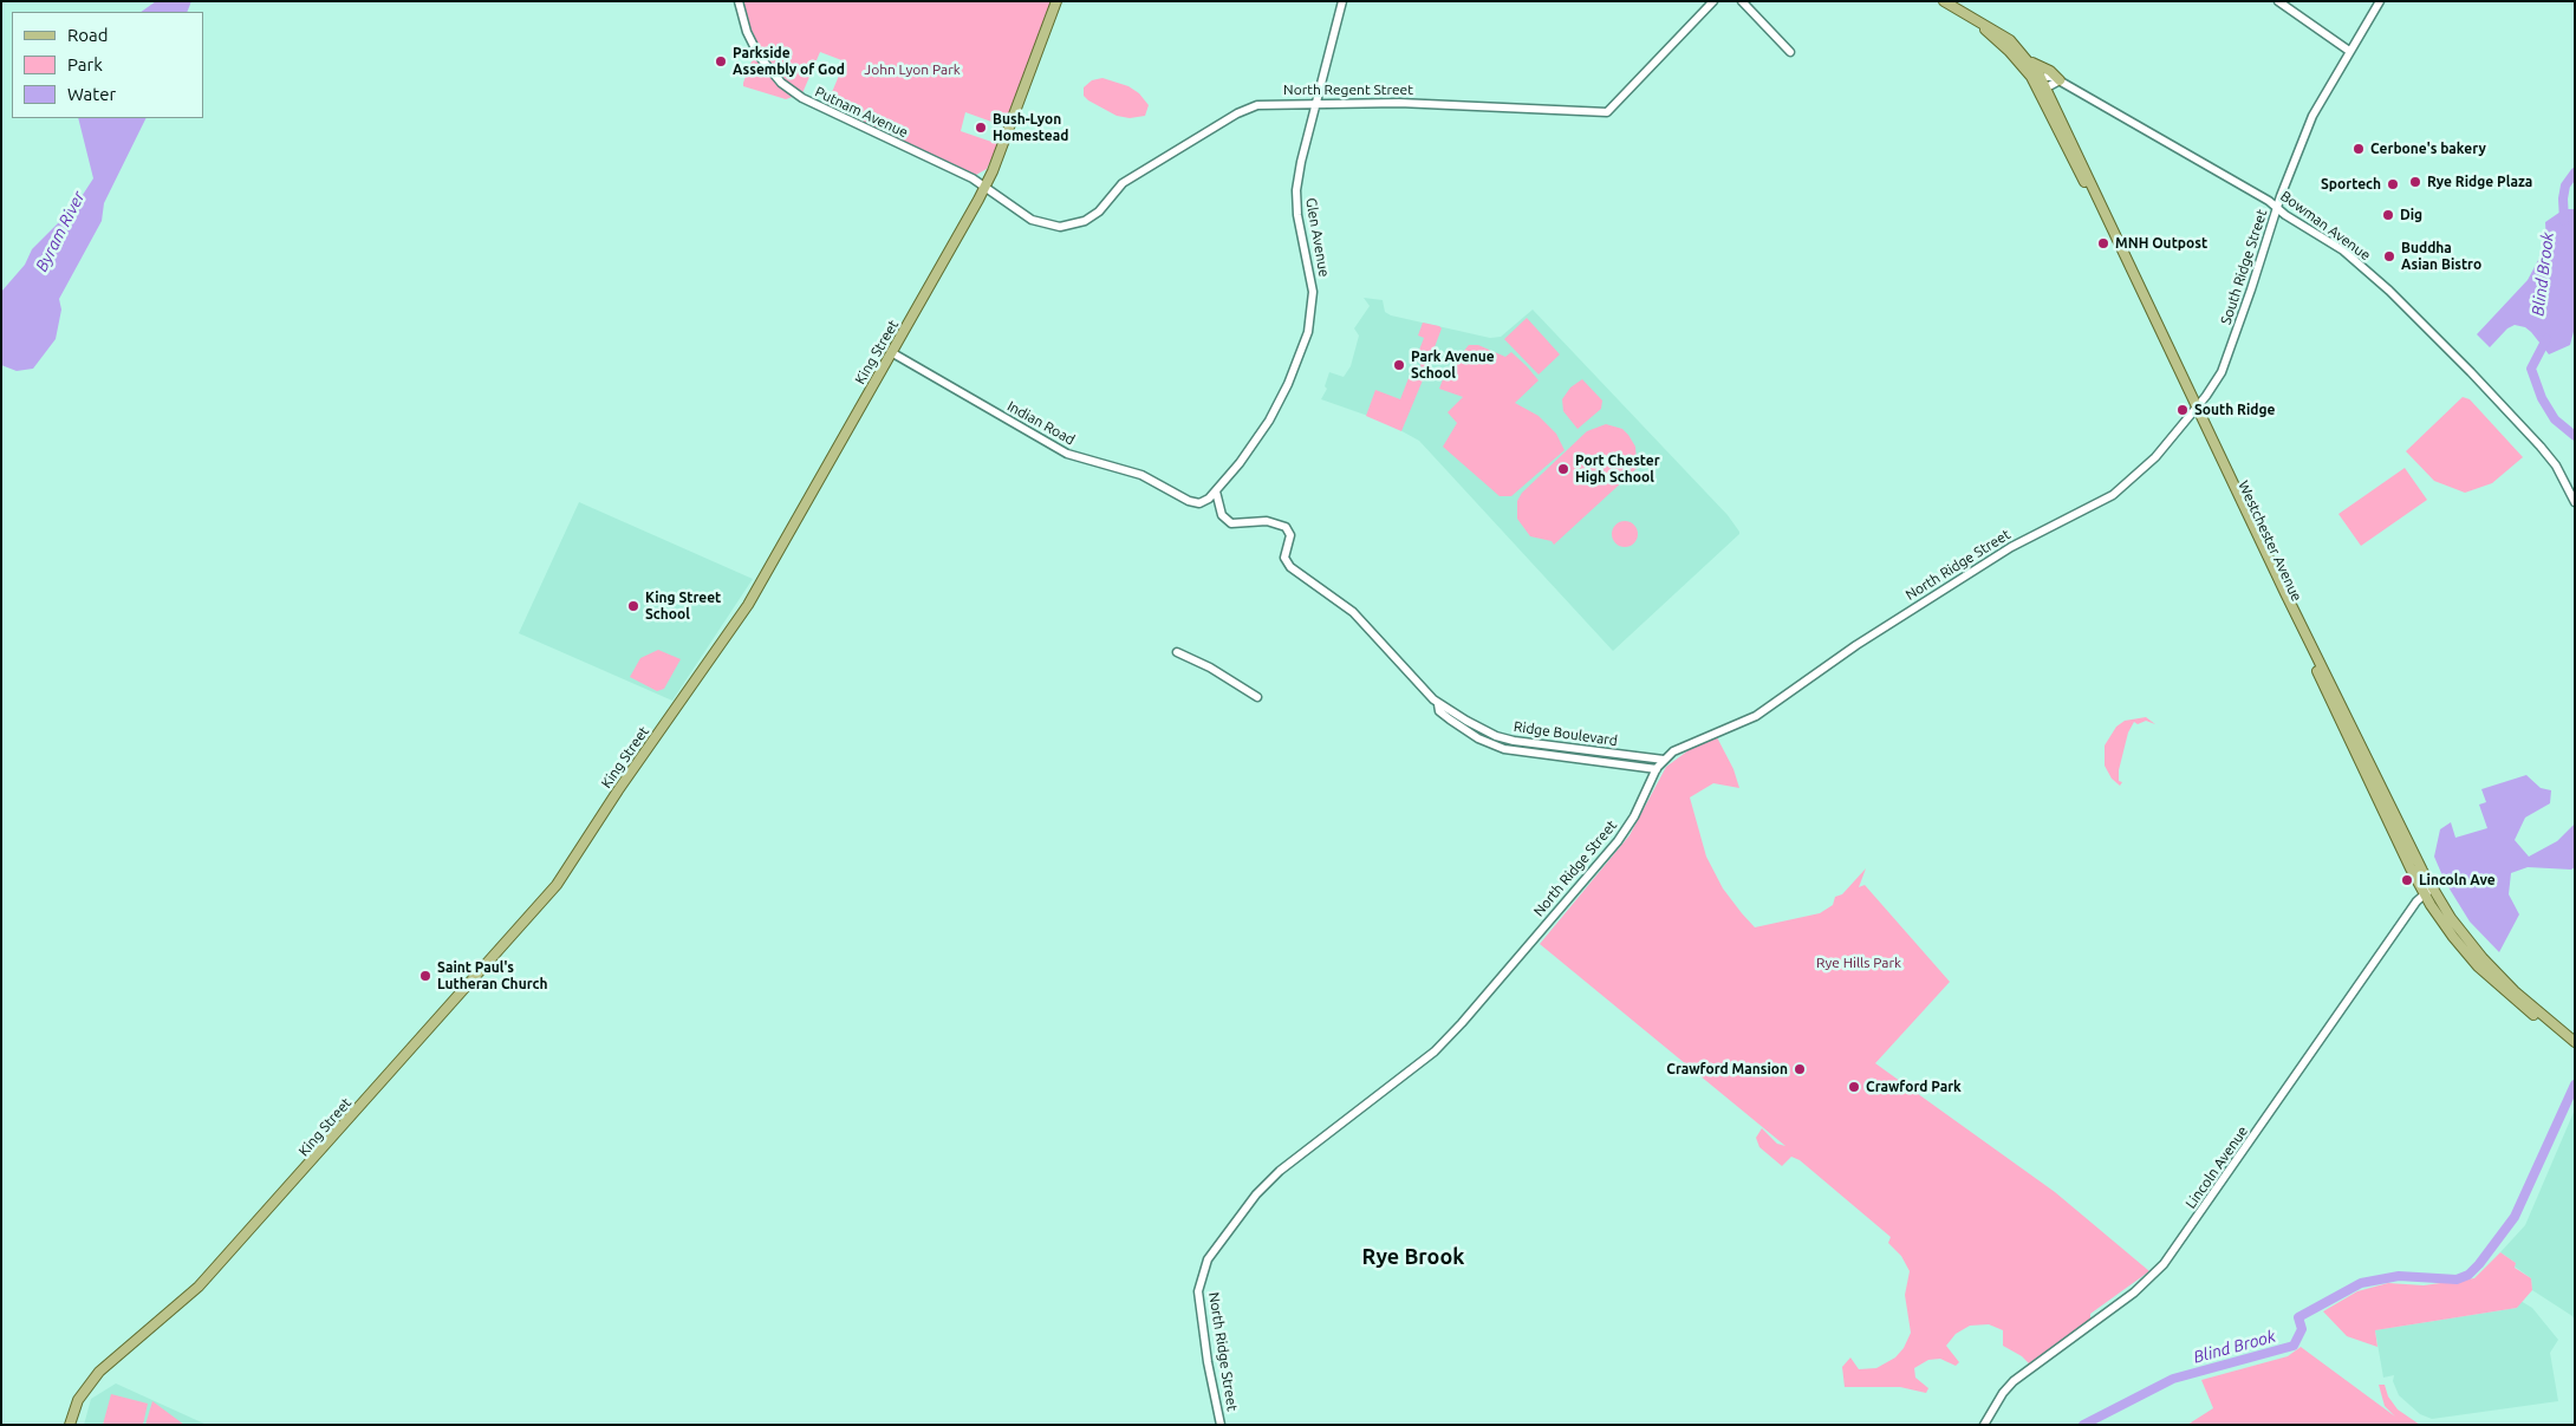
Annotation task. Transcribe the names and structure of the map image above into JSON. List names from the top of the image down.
{
  "streets": {
    "main road": ["King Street", "Westchester Avenue"],
    "street": [
      "North Regent Street",
      "Putnam Avenue",
      "Bowman Avenue",
      "Glen Avenue",
      "South Ridge Street",
      "Indian Road",
      "North Ridge Street",
      "Ridge Boulevard",
      "Lincoln Avenue"
    ]
  },
  "crossings": [
    ["North Regent Street", "Putnam Avenue"],
    ["North Regent Street", "Glen Avenue"],
    ["North Regent Street", "King Street"],
    ["Putnam Avenue", "King Street"],
    ["Bowman Avenue", "South Ridge Street"],
    ["Glen Avenue", "Indian Road"],
    ["Glen Avenue", "Ridge Boulevard"],
    ["South Ridge Street", "Westchester Avenue"],
    ["South Ridge Street", "North Ridge Street"],
    ["King Street", "Indian Road"],
    ["Indian Road", "Ridge Boulevard"],
    ["Westchester Avenue", "North Ridge Street"],
    ["Westchester Avenue", "Lincoln Avenue"],
    ["North Ridge Street", "Ridge Boulevard"]
  ],
  "districts": ["Rye Brook"],
  "water": ["Byram River", "Blind Brook"],
  "parks": ["John Lyon Park", "Rye Hills Park"],
  "places": [
    "Parkside Assembly of God",
    "Bush-Lyon Homestead",
    "Cerbone's bakery",
    "Rye Ridge Plaza",
    "Sportech",
    "Dig",
    "MNH Outpost",
    "Buddha Asian Bistro",
    "Park Avenue School",
    "South Ridge",
    "Port Chester High School",
    "King Street School",
    "Lincoln Ave",
    "Saint Paul's Lutheran Church",
    "Crawford Mansion",
    "Crawford Park"
  ],
  "legend": ["Road", "Park", "Water"]
}
